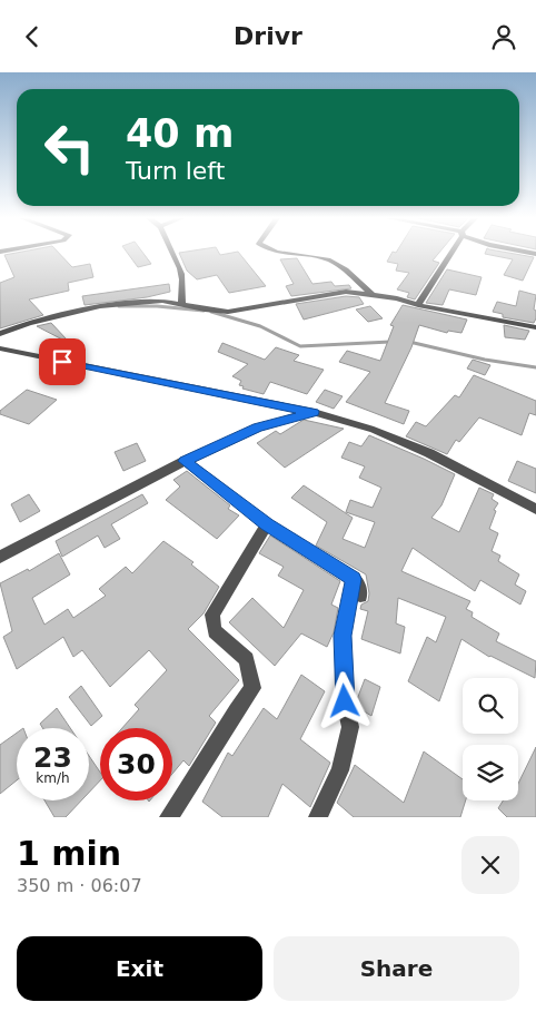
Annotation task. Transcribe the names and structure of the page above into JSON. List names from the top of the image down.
{
  "page": {
    "header": "Drivr",
    "turn": ["40 m", "Turn left"],
    "speed": "23 km/h",
    "limit": "30",
    "heading": ["1 min", "350 m · 06:07"],
    "buttons": ["Exit", "Share"]
  }
}
